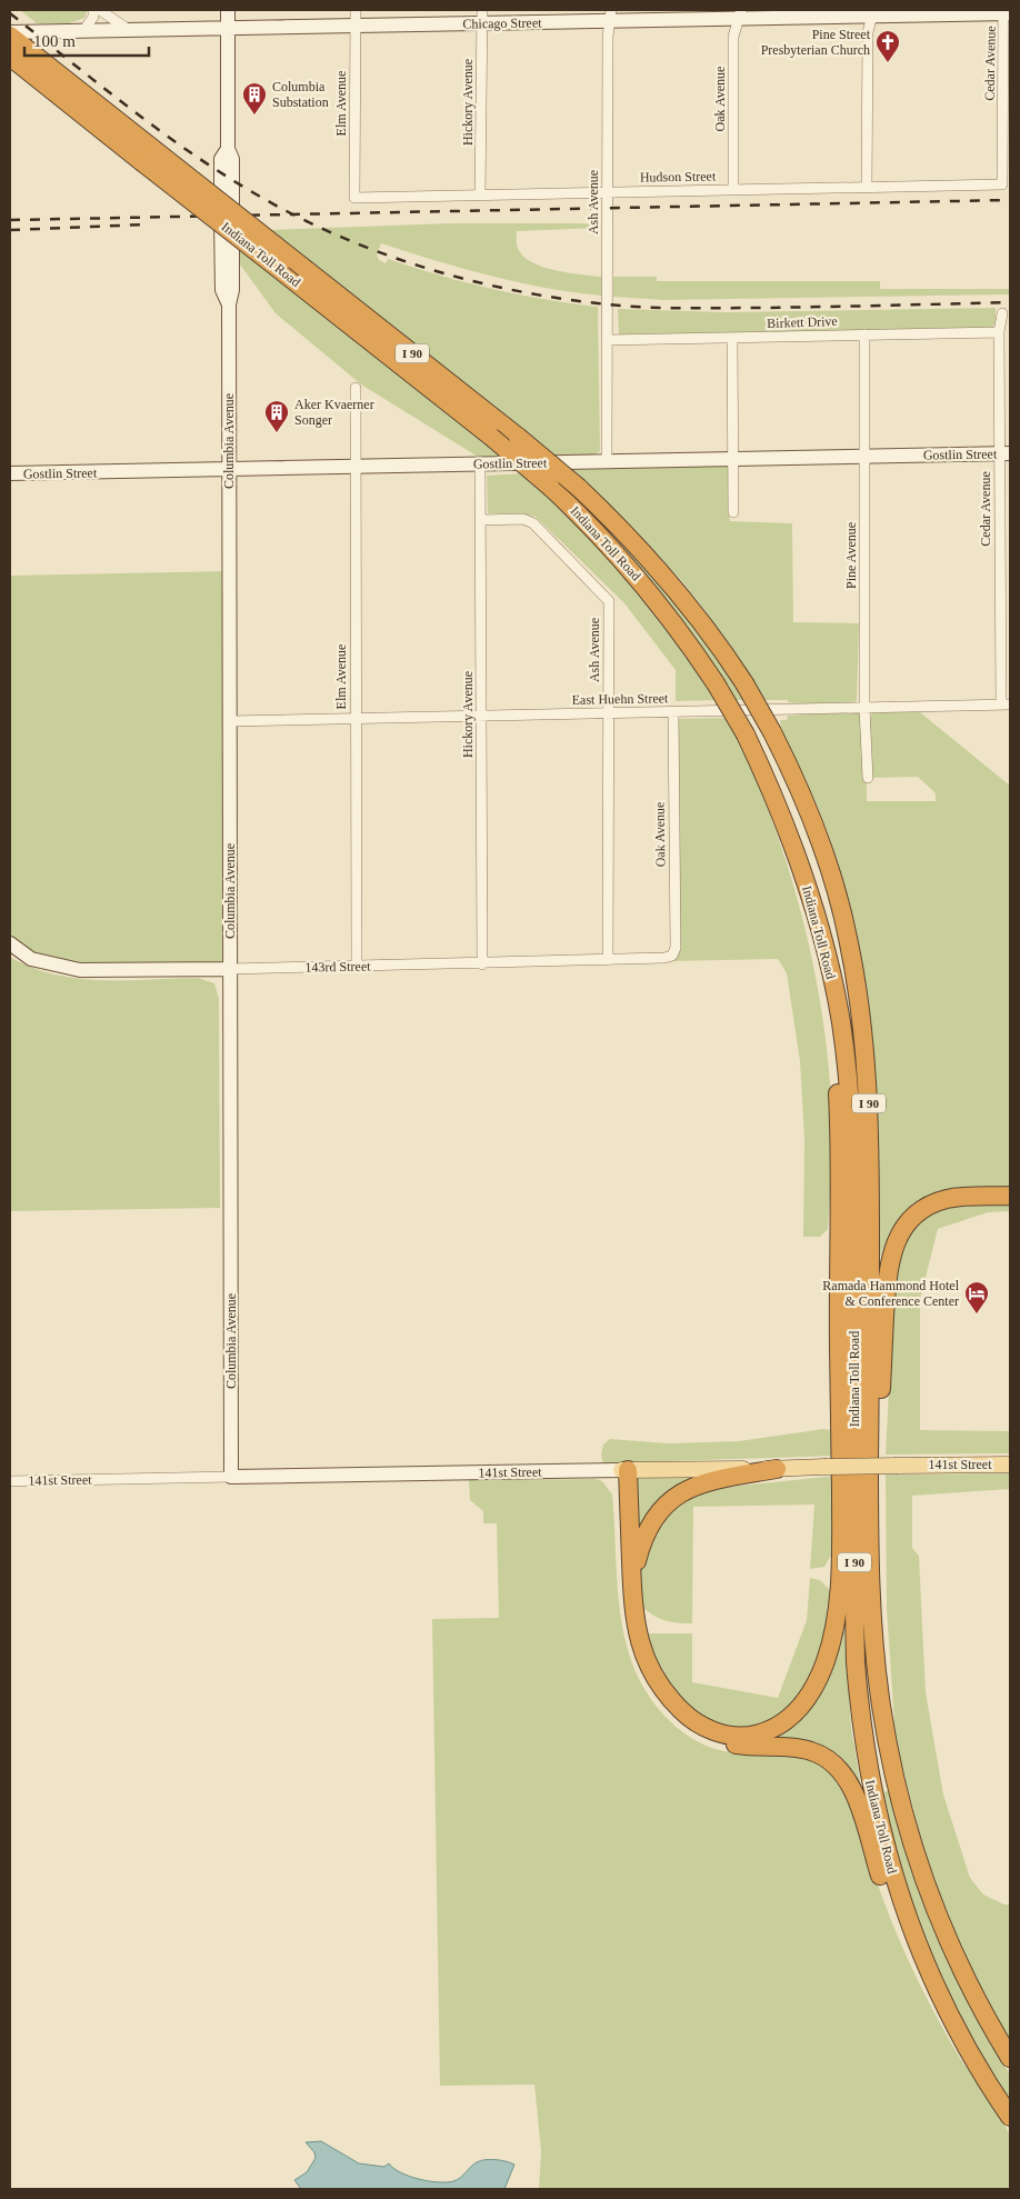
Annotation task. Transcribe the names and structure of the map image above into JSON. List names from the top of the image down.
{
  "streets": {
    "highway": ["Indiana Toll Road", "I 90"],
    "main road": ["141st Street"],
    "street": [
      "Chicago Street",
      "Cedar Avenue",
      "Oak Avenue",
      "Hickory Avenue",
      "Elm Avenue",
      "Hudson Street",
      "Ash Avenue",
      "Birkett Drive",
      "Columbia Avenue",
      "Gostlin Street",
      "Pine Avenue",
      "East Huehn Street",
      "143rd Street"
    ]
  },
  "crossings": [
    ["Chicago Street", "Cedar Avenue"],
    ["Chicago Street", "Oak Avenue"],
    ["Chicago Street", "Hickory Avenue"],
    ["Chicago Street", "Elm Avenue"],
    ["Chicago Street", "Ash Avenue"],
    ["Chicago Street", "Columbia Avenue"],
    ["Cedar Avenue", "Hudson Street"],
    ["Cedar Avenue", "Birkett Drive"],
    ["Cedar Avenue", "Gostlin Street"],
    ["Cedar Avenue", "East Huehn Street"],
    ["Oak Avenue", "Hudson Street"],
    ["Oak Avenue", "East Huehn Street"],
    ["Oak Avenue", "143rd Street"],
    ["Hickory Avenue", "Hudson Street"],
    ["Hickory Avenue", "Ash Avenue"],
    ["Hickory Avenue", "Gostlin Street"],
    ["Hickory Avenue", "East Huehn Street"],
    ["Hickory Avenue", "143rd Street"],
    ["Elm Avenue", "Hudson Street"],
    ["Elm Avenue", "Gostlin Street"],
    ["Elm Avenue", "East Huehn Street"],
    ["Elm Avenue", "143rd Street"],
    ["Hudson Street", "Ash Avenue"],
    ["Ash Avenue", "Birkett Drive"],
    ["Ash Avenue", "Gostlin Street"],
    ["Ash Avenue", "East Huehn Street"],
    ["Ash Avenue", "143rd Street"],
    ["Birkett Drive", "Pine Avenue"],
    ["Columbia Avenue", "Gostlin Street"],
    ["Columbia Avenue", "East Huehn Street"],
    ["Columbia Avenue", "143rd Street"],
    ["Columbia Avenue", "141st Street"],
    ["Gostlin Street", "Pine Avenue"],
    ["Pine Avenue", "East Huehn Street"]
  ],
  "places": {
    "church": ["Pine Street Presbyterian Church"],
    "building": ["Columbia Substation", "Aker Kvaerner Songer"],
    "hotel": ["Ramada Hammond Hotel & Conference Center"]
  },
  "scale_bar": "100 m"
}
